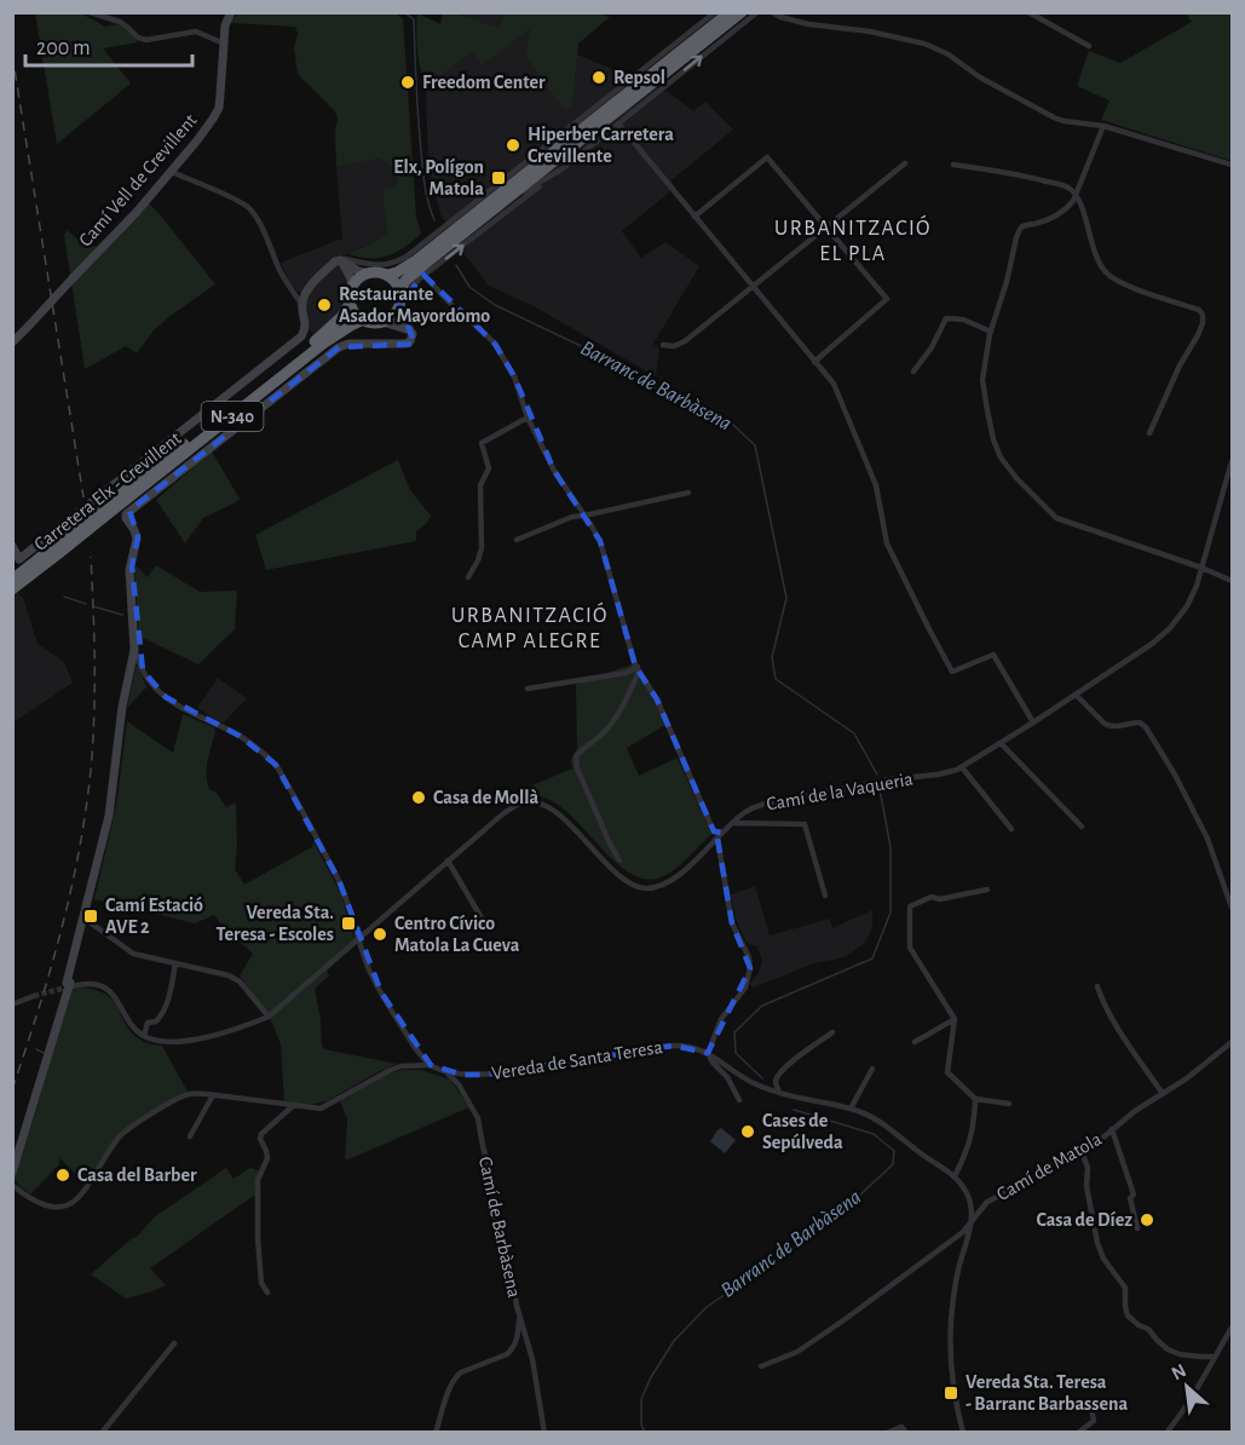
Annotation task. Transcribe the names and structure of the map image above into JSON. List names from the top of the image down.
{
  "streets": {
    "highway": ["N-340", "Carretera Elx - Crevillent"],
    "street": [
      "Camí Vell de Crevillent",
      "Camí de la Vaqueria",
      "Vereda de Santa Teresa",
      "Camí de Matola",
      "Camí de Barbàsena"
    ]
  },
  "crossings": [
    ["Vereda de Santa Teresa", "Camí de Matola"],
    ["Vereda de Santa Teresa", "Camí de Barbàsena"]
  ],
  "districts": ["URBANITZACIÓ EL PLA", "URBANITZACIÓ CAMP ALEGRE"],
  "water": ["Barranc de Barbàsena"],
  "places": {
    "other": [
      "Repsol",
      "Freedom Center",
      "Hiperber Carretera Crevillente",
      "Restaurante Asador Mayordomo",
      "Casa de Mollà",
      "Centro Cívico Matola La Cueva",
      "Cases de Sepúlveda",
      "Casa del Barber",
      "Casa de Díez"
    ],
    "transit": [
      "Elx, Polígon Matola",
      "Camí Estació AVE 2",
      "Vereda Sta. Teresa - Escoles",
      "Vereda Sta. Teresa - Barranc Barbassena"
    ]
  },
  "scale_bar": "200 m",
  "north": "top left"
}
